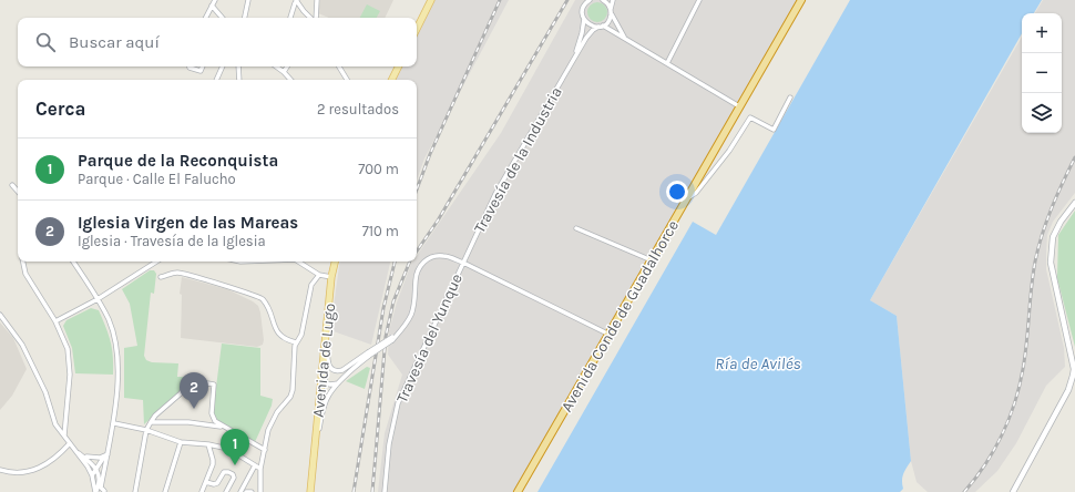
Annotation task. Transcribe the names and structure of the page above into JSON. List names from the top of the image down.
{
  "streets": {
    "highway": ["Avenida Conde de Guadalhorce"],
    "main road": ["Avenida de Lugo"],
    "street": ["Travesía de la Industria", "Travesía del Yunque"]
  },
  "crossings": [
    ["Travesía de la Industria", "Travesía del Yunque"]
  ],
  "water": ["Ría de Avilés"],
  "page": {
    "map_buttons": ["+", "−"],
    "search": "Buscar aquí",
    "heading": ["Cerca", "2 resultados"],
    "list": [
      {
        "mark": "1",
        "name": "Parque de la Reconquista",
        "note": "Parque · Calle El Falucho",
        "value": "700 m"
      },
      {
        "mark": "2",
        "name": "Iglesia Virgen de las Mareas",
        "note": "Iglesia · Travesía de la Iglesia",
        "value": "710 m"
      }
    ],
    "pins": ["2", "1"]
  }
}
